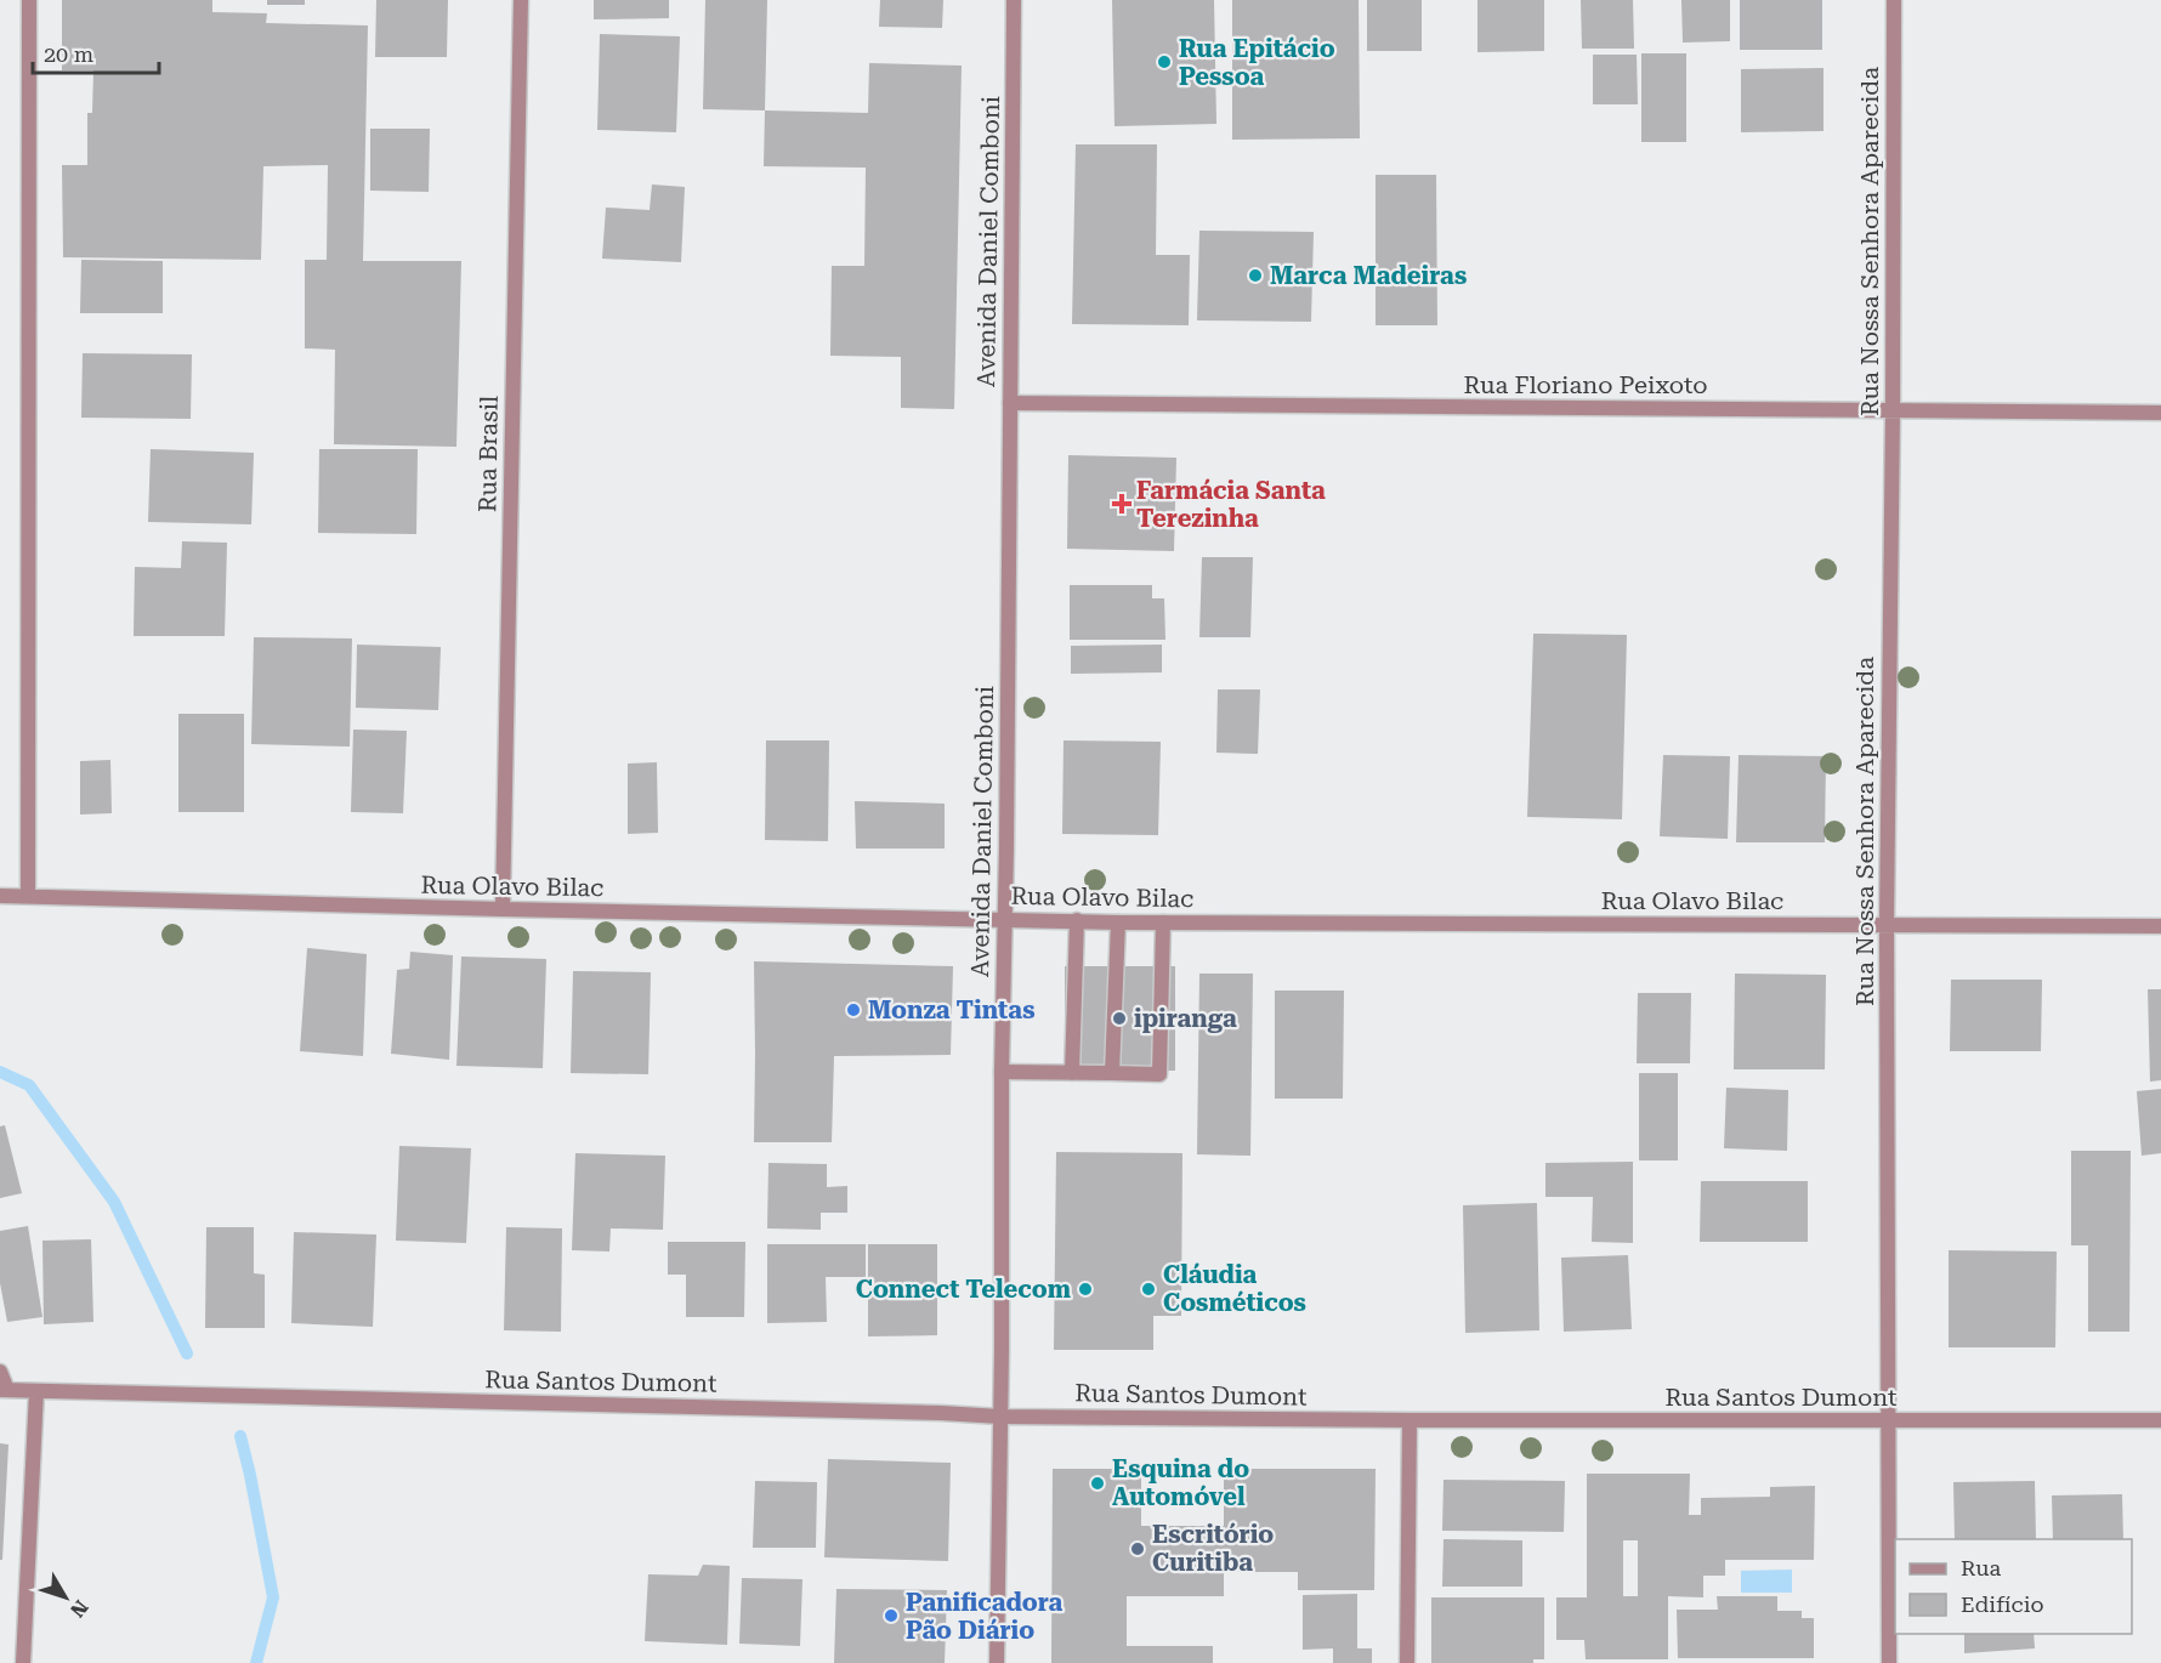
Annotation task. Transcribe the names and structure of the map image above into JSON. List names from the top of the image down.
{
  "streets": {
    "street": [
      "Avenida Daniel Comboni",
      "Rua Nossa Senhora Aparecida",
      "Rua Floriano Peixoto",
      "Rua Brasil",
      "Rua Olavo Bilac",
      "Rua Santos Dumont"
    ]
  },
  "crossings": [
    ["Avenida Daniel Comboni", "Rua Floriano Peixoto"],
    ["Avenida Daniel Comboni", "Rua Olavo Bilac"],
    ["Avenida Daniel Comboni", "Rua Santos Dumont"],
    ["Rua Nossa Senhora Aparecida", "Rua Floriano Peixoto"],
    ["Rua Nossa Senhora Aparecida", "Rua Olavo Bilac"],
    ["Rua Nossa Senhora Aparecida", "Rua Santos Dumont"],
    ["Rua Brasil", "Rua Olavo Bilac"]
  ],
  "places": {
    "other": [
      "Rua Epitácio Pessoa",
      "Marca Madeiras",
      "Monza Tintas",
      "ipiranga",
      "Connect Telecom",
      "Cláudia Cosméticos",
      "Esquina do Automóvel",
      "Escritório Curitiba",
      "Panificadora Pão Diário"
    ],
    "health": ["Farmácia Santa Terezinha"]
  },
  "legend": ["Rua", "Edifício"],
  "scale_bar": "20 m",
  "north": "bottom right"
}
